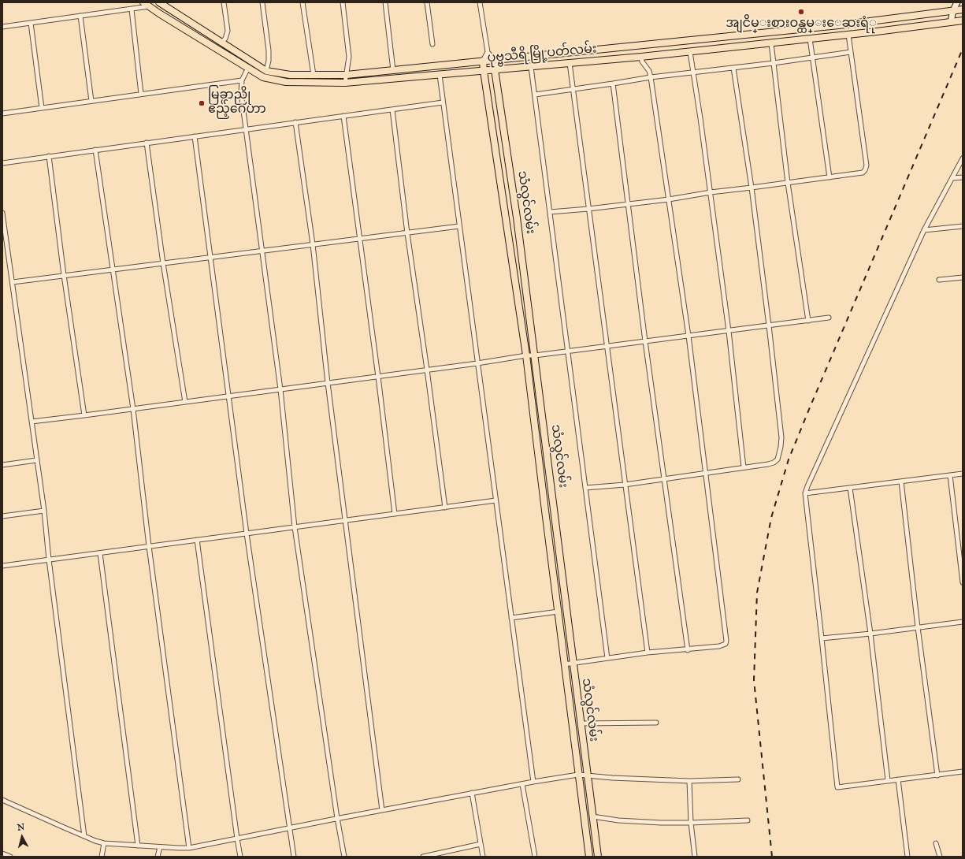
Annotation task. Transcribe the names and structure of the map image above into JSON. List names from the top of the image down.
{
  "streets": {
    "main road": ["ပုဗ္ဗသီရိ မြို့ပတ်လမ်း", "သံလွင်လမ်း"]
  },
  "crossings": [
    ["ပုဗ္ဗသီရိ မြို့ပတ်လမ်း", "သံလွင်လမ်း"]
  ],
  "places": ["အျငိမ္းစားဝန္ထမ္းေဆးရံု", "မြခွာညို ဧည့်ဂေဟာ"],
  "north": "top"
}
